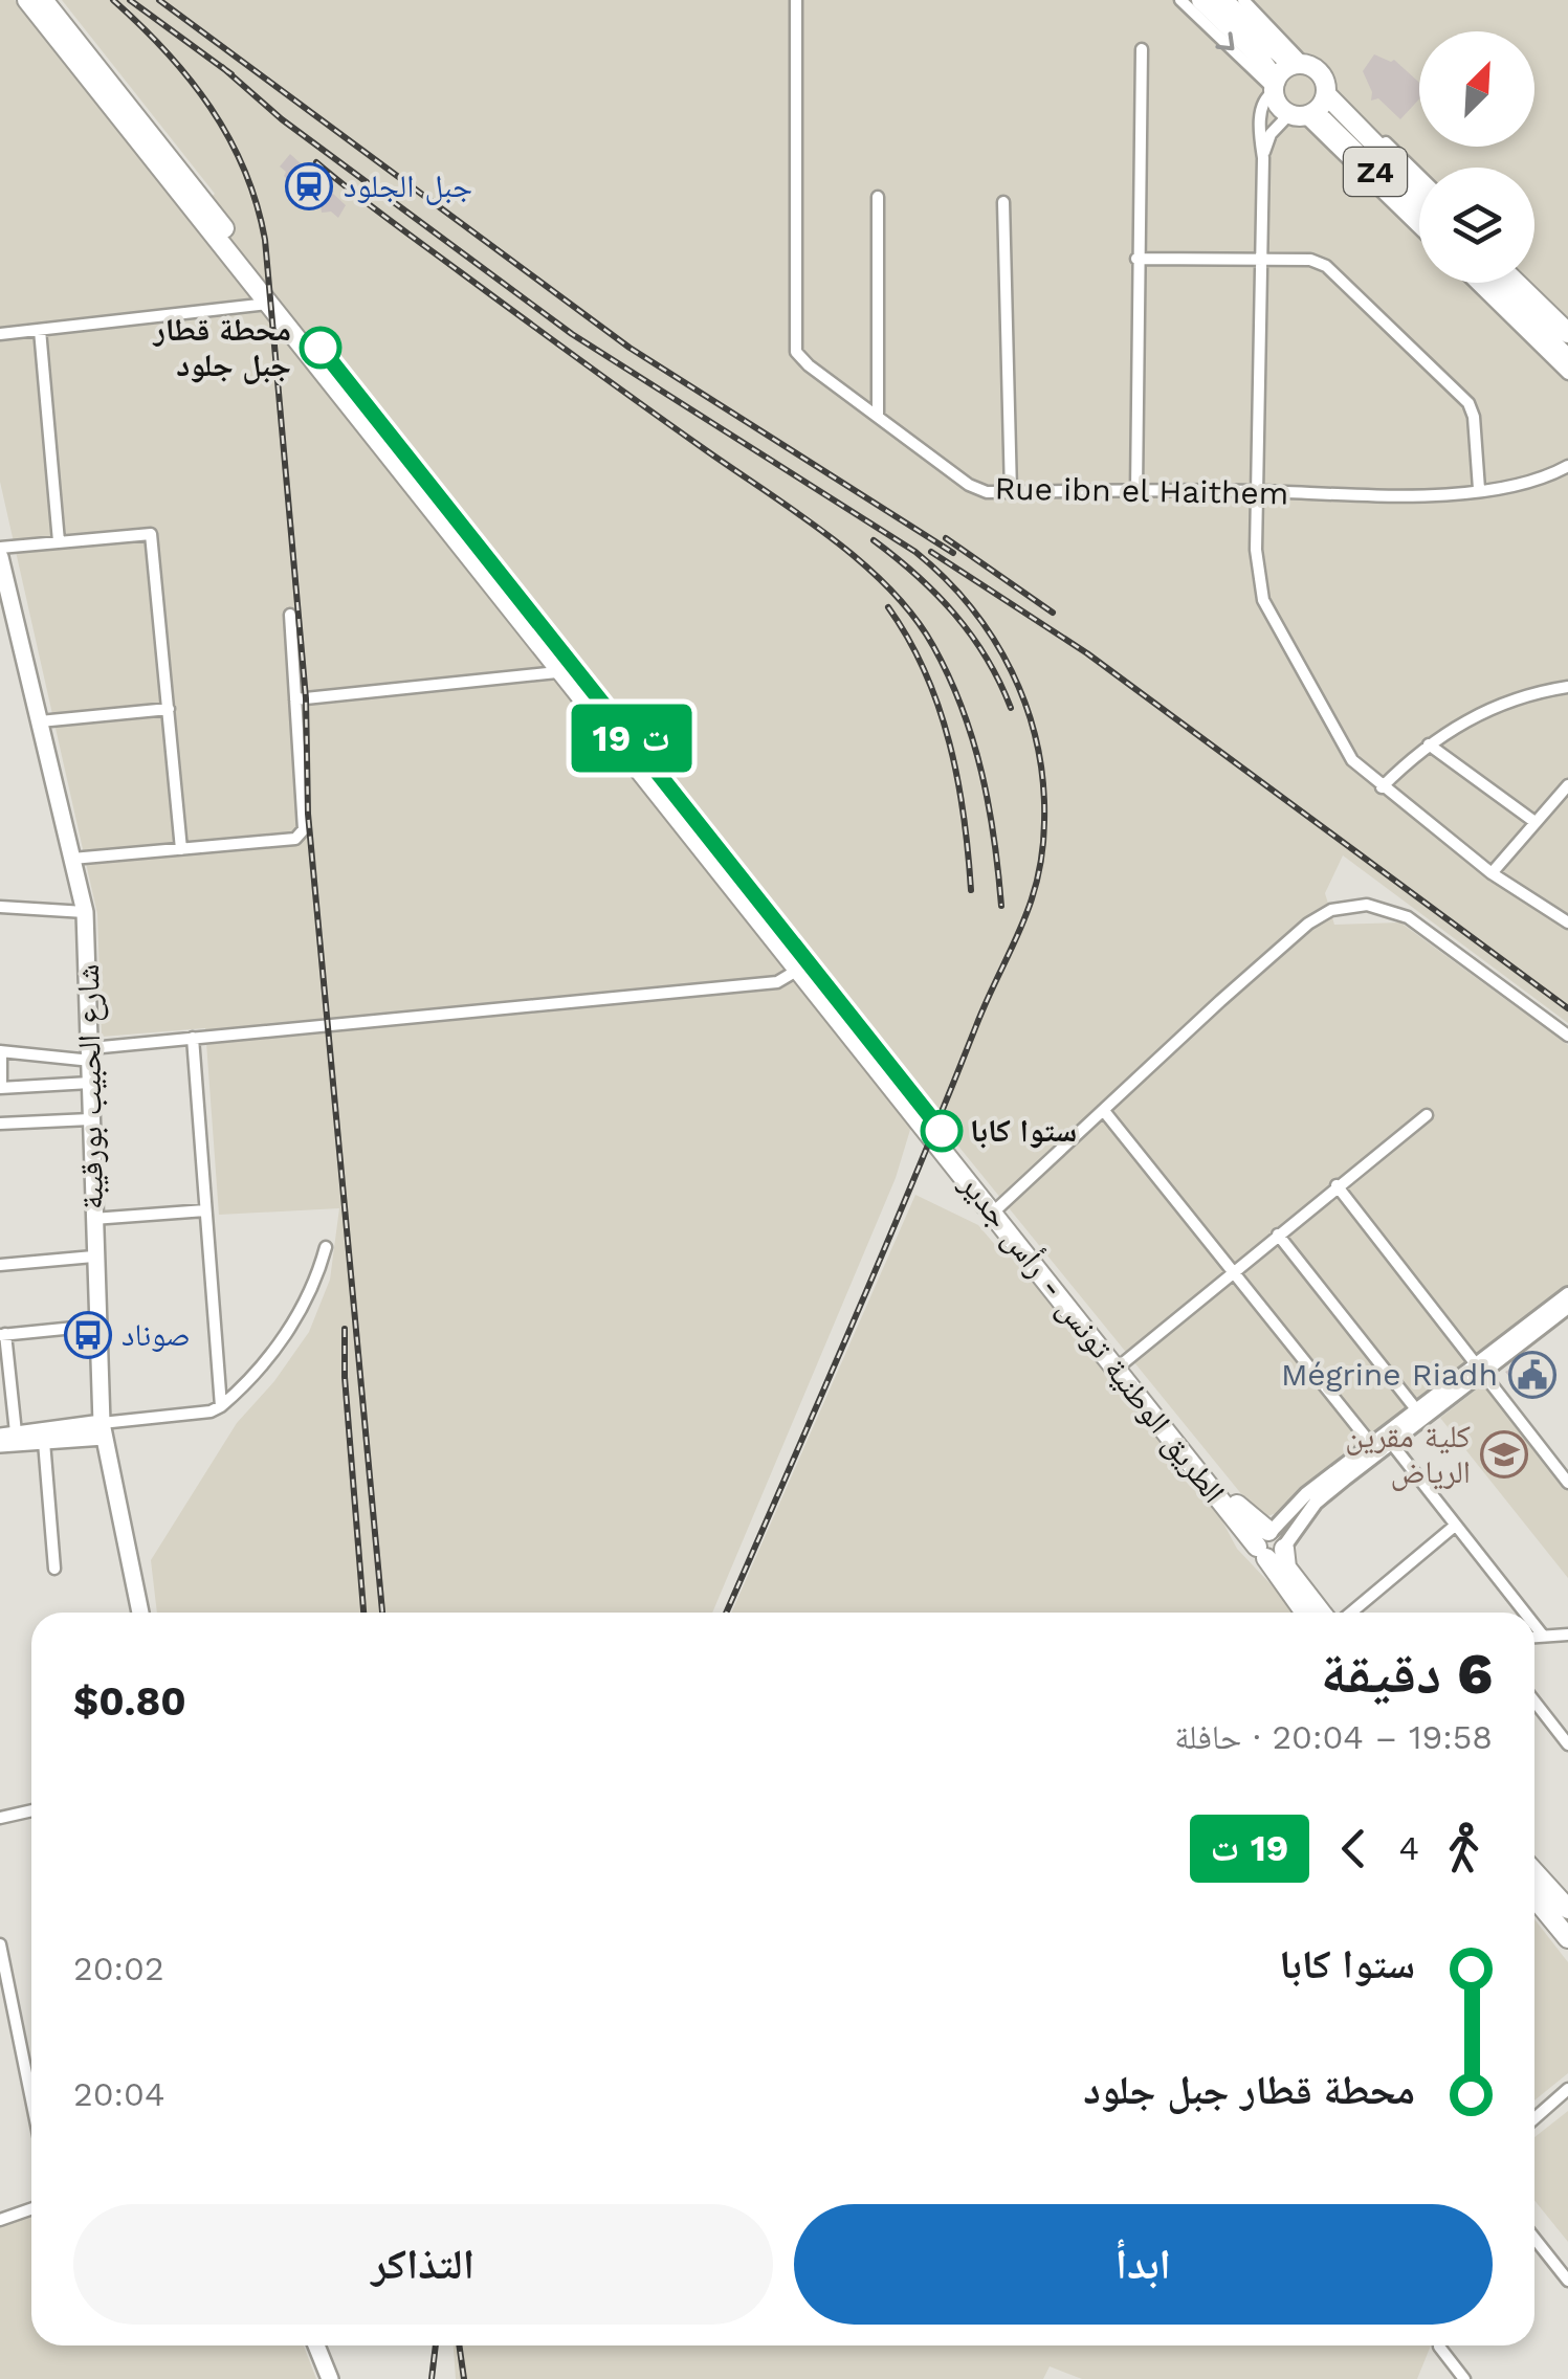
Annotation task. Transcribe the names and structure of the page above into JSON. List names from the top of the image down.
{
  "streets": {
    "main road": ["Z4", "شارع الحبيب بورقيبة", "الطريق الوطنية تونس - رأس جدير"],
    "street": ["Rue ibn el Haithem"]
  },
  "places": {
    "station": ["جبل الجلود"],
    "other": ["محطة قطار جبل جلود", "ستوا كابا"],
    "bus stop": ["صوناد"],
    "public building": ["Mégrine Riadh"],
    "school or university": ["كلية مقرين الرياض"]
  },
  "north": "top right",
  "page": {
    "on_map": "19 ت",
    "heading": ["6 دقيقة", "19:58 – 20:04 · حافلة", "$0.80"],
    "legs": ["4", "19 ت"],
    "list": [
      {
        "name": "ستوا كابا",
        "value": "20:02"
      },
      {
        "name": "محطة قطار جبل جلود",
        "value": "20:04"
      }
    ],
    "buttons": ["ابدأ", "التذاكر"]
  }
}
